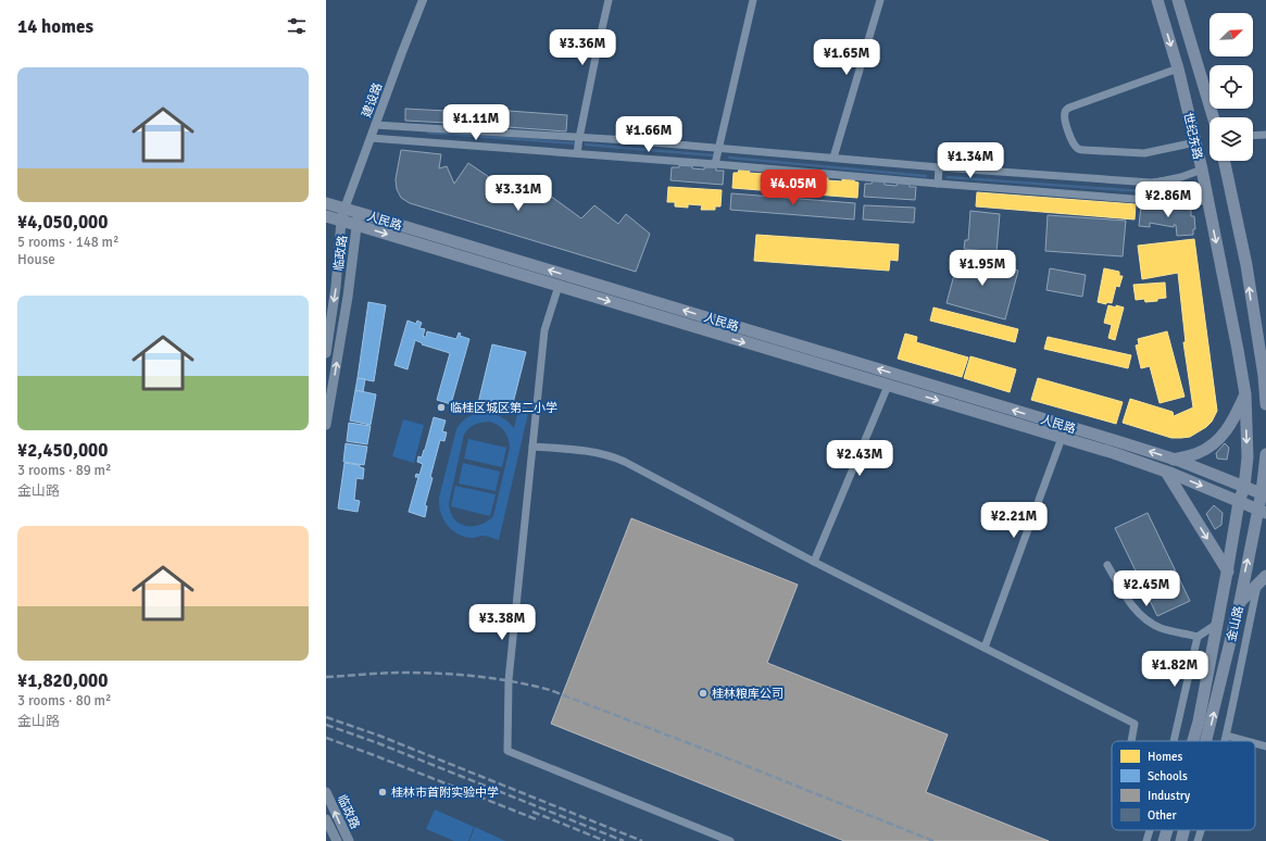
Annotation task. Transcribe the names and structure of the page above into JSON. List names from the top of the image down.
{
  "streets": {
    "main road": [
      "世纪东路",
      "人民路",
      "临政路",
      "金山路"
    ],
    "street": ["建设路"]
  },
  "crossings": [
    ["建设路", "人民路"],
    ["建设路", "临政路"],
    ["世纪东路", "金山路"],
    ["人民路", "临政路"],
    ["人民路", "金山路"]
  ],
  "places": ["临桂区城区第二小学", "桂林粮库公司", "桂林市首附实验中学"],
  "legend": [
    "Homes",
    "Schools",
    "Industry",
    "Other"
  ],
  "north": "top right",
  "page": {
    "heading": "14 homes",
    "price": [
      "¥3.36M",
      "¥1.65M",
      "¥1.11M",
      "¥1.66M",
      "¥1.34M",
      "¥4.05M",
      "¥3.31M",
      "¥2.86M",
      "¥1.95M",
      "¥2.43M",
      "¥2.21M",
      "¥2.45M",
      "¥3.38M",
      "¥1.82M"
    ],
    "list": [
      {
        "name": "¥4,050,000",
        "note": "5 rooms · 148 m² · House"
      },
      {
        "name": "¥2,450,000",
        "note": "3 rooms · 89 m² · 金山路"
      },
      {
        "name": "¥1,820,000",
        "note": "3 rooms · 80 m² · 金山路"
      }
    ]
  }
}
